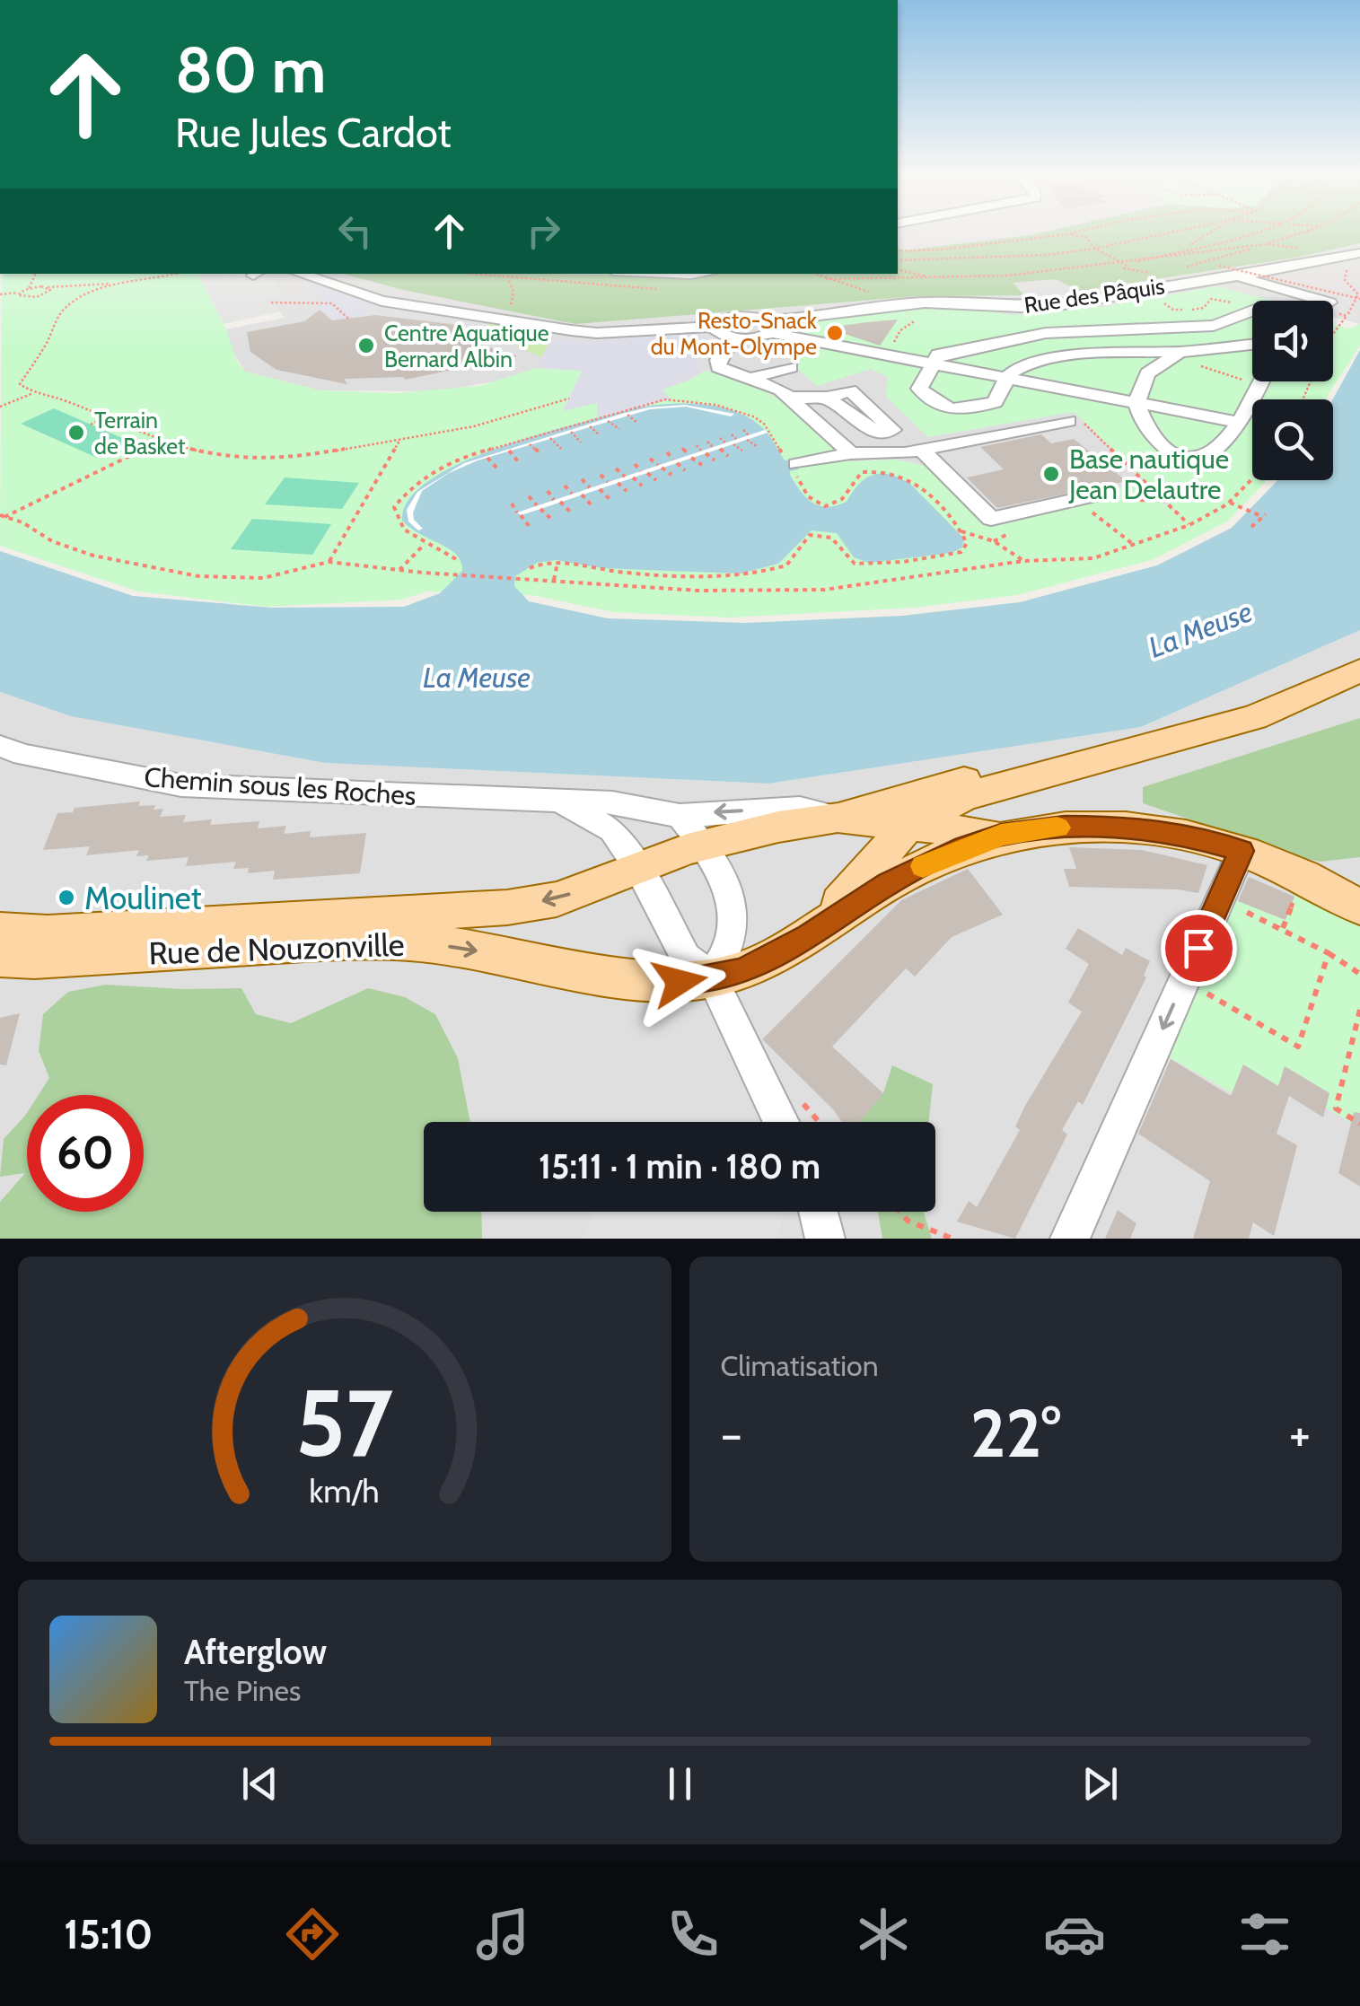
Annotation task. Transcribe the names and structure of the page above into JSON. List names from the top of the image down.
{
  "streets": {
    "main road": ["Rue de Nouzonville"],
    "street": ["Rue des Pâquis", "Chemin sous les Roches"]
  },
  "crossings": [
    ["Chemin sous les Roches", "Rue de Nouzonville"]
  ],
  "water": ["La Meuse"],
  "places": [
    "Resto-Snack du Mont-Olympe",
    "Centre Aquatique Bernard Albin",
    "Terrain de Basket",
    "Base nautique Jean Delautre",
    "Moulinet"
  ],
  "page": {
    "turn": ["80 m", "Rue Jules Cardot"],
    "limit": "60",
    "trip": "15:11 · 1 min · 180 m",
    "tile": "Climatisation",
    "heat": ["−", "22°", "+"],
    "song": ["Afterglow", "The Pines"],
    "tabs": "15:10",
    "gauge": ["57", "km/h"]
  }
}
